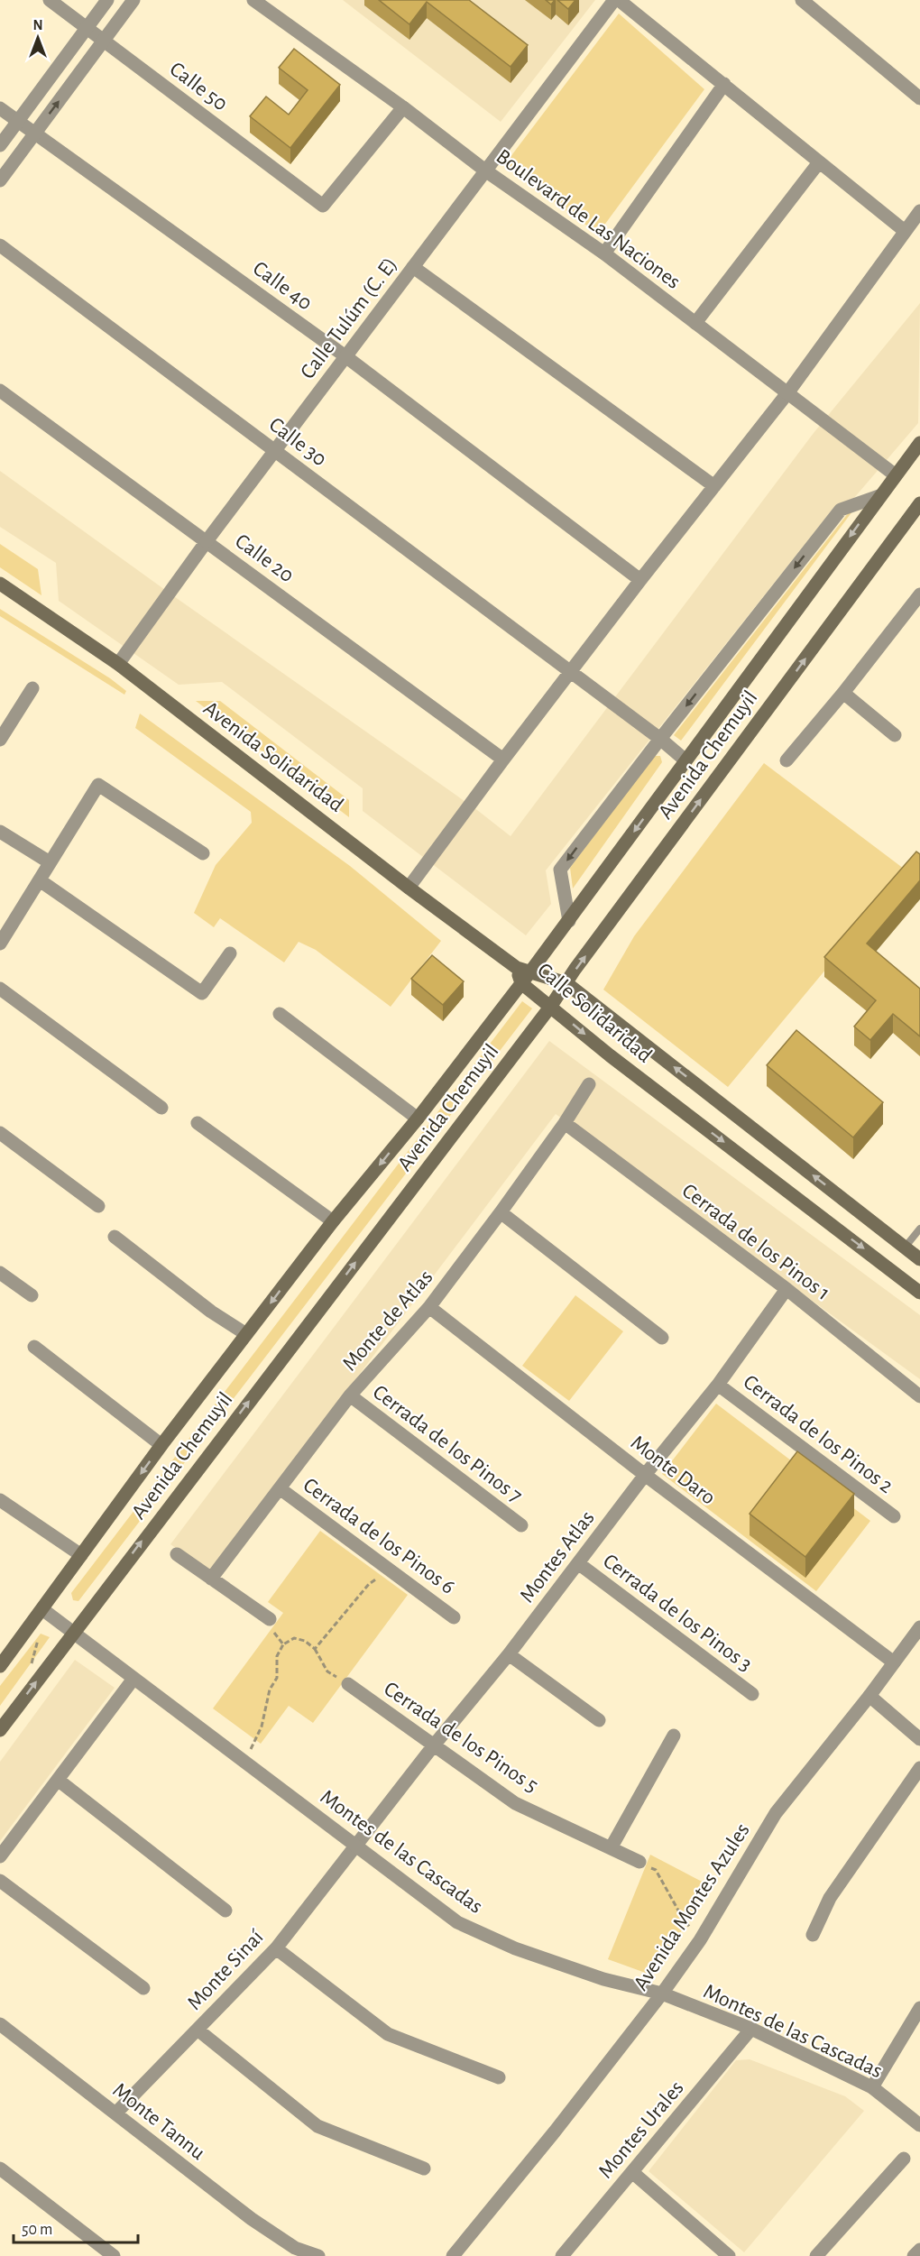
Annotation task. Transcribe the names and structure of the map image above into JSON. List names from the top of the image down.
{
  "streets": {
    "main road": ["Avenida Chemuyil", "Avenida Solidaridad", "Calle Solidaridad"],
    "street": [
      "Calle 50",
      "Boulevard de Las Naciones",
      "Calle 40",
      "Calle Tulúm (C. E)",
      "Calle 30",
      "Calle 20",
      "Cerrada de los Pinos 1",
      "Monte de Atlas",
      "Cerrada de los Pinos 2",
      "Cerrada de los Pinos 7",
      "Monte Daro",
      "Cerrada de los Pinos 6",
      "Montes Atlas",
      "Cerrada de los Pinos 3",
      "Cerrada de los Pinos 5",
      "Montes de las Cascadas",
      "Avenida Montes Azules",
      "Monte Sinaí",
      "Monte Tannu",
      "Montes Urales"
    ]
  },
  "crossings": [
    ["Calle 50", "Boulevard de Las Naciones"],
    ["Boulevard de Las Naciones", "Calle Tulúm (C. E)"],
    ["Boulevard de Las Naciones", "Avenida Chemuyil"],
    ["Calle 40", "Calle Tulúm (C. E)"],
    ["Calle Tulúm (C. E)", "Calle 30"],
    ["Calle Tulúm (C. E)", "Calle 20"],
    ["Calle Tulúm (C. E)", "Avenida Solidaridad"],
    ["Calle 30", "Avenida Chemuyil"],
    ["Avenida Chemuyil", "Calle Solidaridad"],
    ["Avenida Chemuyil", "Montes de las Cascadas"],
    ["Avenida Solidaridad", "Calle Solidaridad"],
    ["Cerrada de los Pinos 1", "Monte de Atlas"],
    ["Cerrada de los Pinos 1", "Montes Atlas"],
    ["Monte de Atlas", "Cerrada de los Pinos 7"],
    ["Monte de Atlas", "Monte Daro"],
    ["Monte de Atlas", "Cerrada de los Pinos 6"],
    ["Cerrada de los Pinos 2", "Montes Atlas"],
    ["Monte Daro", "Montes Atlas"],
    ["Monte Daro", "Avenida Montes Azules"],
    ["Montes Atlas", "Cerrada de los Pinos 3"],
    ["Montes Atlas", "Cerrada de los Pinos 5"],
    ["Montes Atlas", "Montes de las Cascadas"],
    ["Montes Atlas", "Monte Sinaí"],
    ["Montes de las Cascadas", "Avenida Montes Azules"],
    ["Montes de las Cascadas", "Monte Sinaí"],
    ["Montes de las Cascadas", "Montes Urales"],
    ["Monte Sinaí", "Monte Tannu"]
  ],
  "scale_bar": "50 m",
  "north": "top"
}
